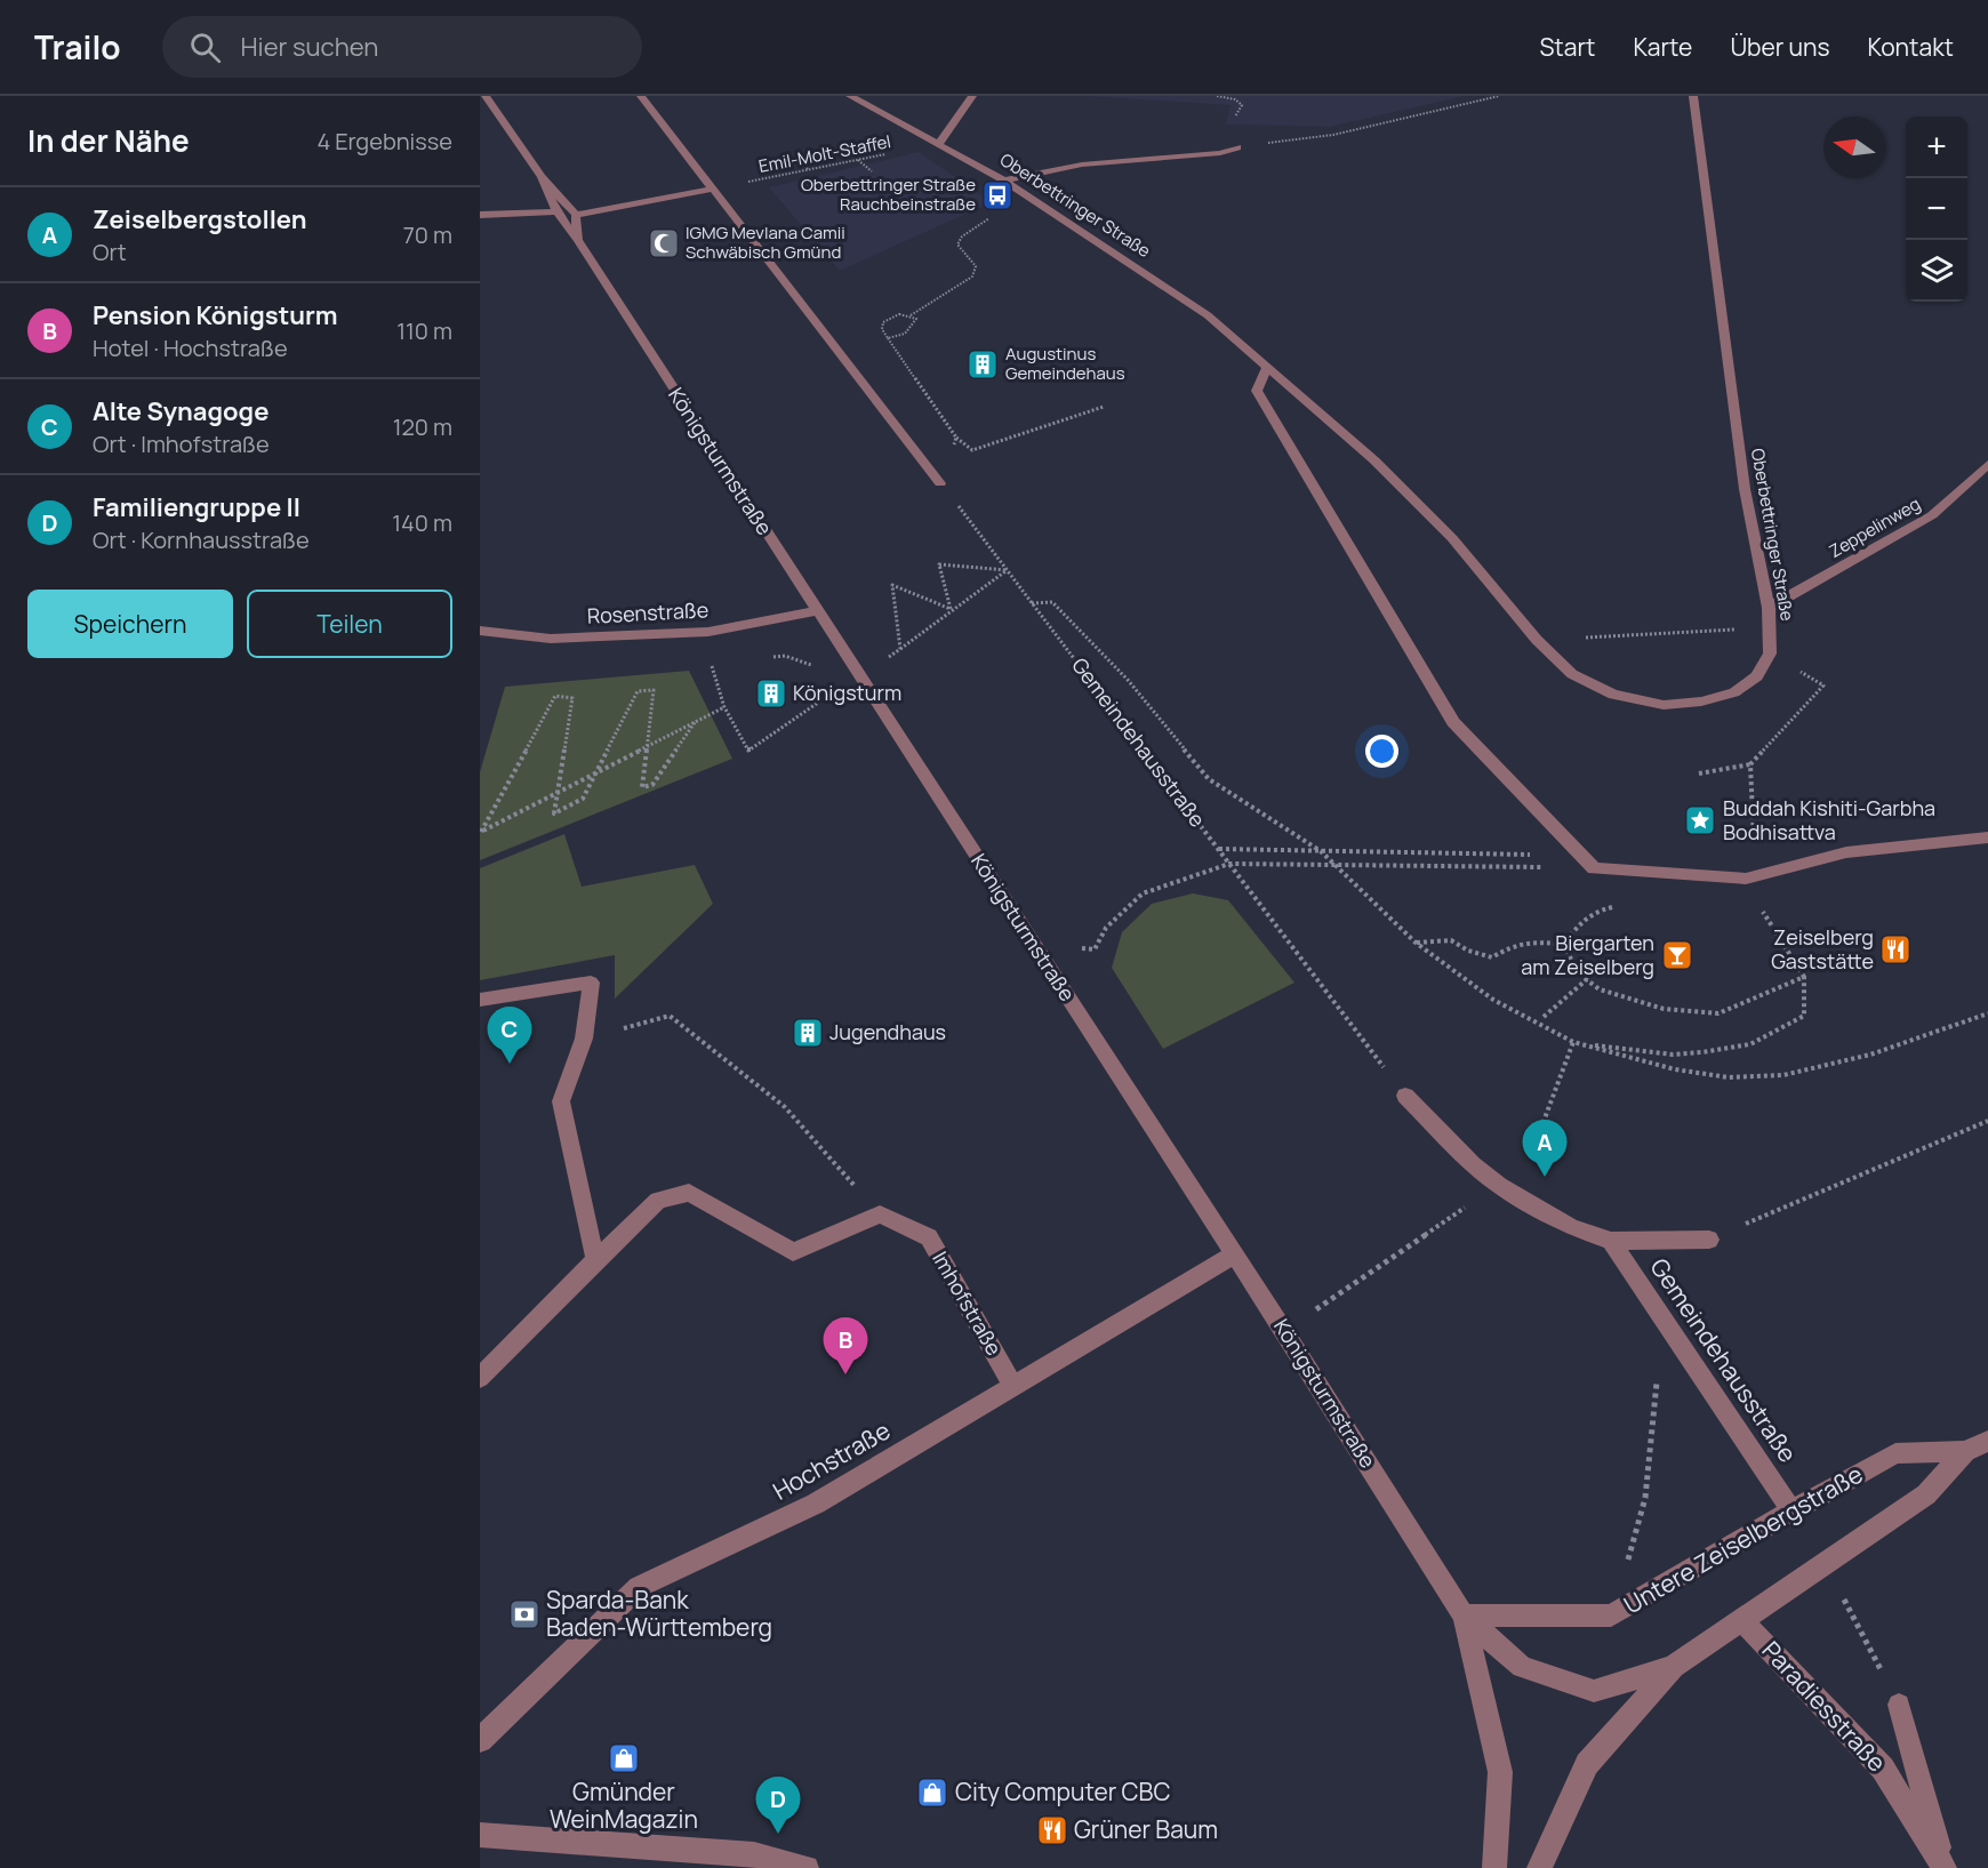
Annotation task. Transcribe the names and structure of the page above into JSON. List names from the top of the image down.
{
  "streets": {
    "street": [
      "Oberbettringer Straße",
      "Königsturmstraße",
      "Zeppelinweg",
      "Rosenstraße",
      "Gemeindehausstraße",
      "Imhofstraße",
      "Hochstraße",
      "Untere Zeiselbergstraße",
      "Paradiesstraße"
    ],
    "path": ["Emil-Molt-Staffel"]
  },
  "crossings": [
    ["Emil-Molt-Staffel", "Oberbettringer Straße"],
    ["Oberbettringer Straße", "Zeppelinweg"],
    ["Königsturmstraße", "Rosenstraße"],
    ["Königsturmstraße", "Hochstraße"],
    ["Königsturmstraße", "Untere Zeiselbergstraße"],
    ["Gemeindehausstraße", "Untere Zeiselbergstraße"],
    ["Imhofstraße", "Hochstraße"],
    ["Untere Zeiselbergstraße", "Paradiesstraße"]
  ],
  "places": {
    "bus stop": ["Oberbettringer Straße Rauchbeinstraße"],
    "mosque": ["IGMG Mevlana Camii Schwäbisch Gmünd"],
    "building": ["Augustinus Gemeindehaus", "Königsturm", "Jugendhaus"],
    "place": ["Buddah Kishiti-Garbha Bodhisattva"],
    "restaurant": ["Zeiselberg Gaststätte", "Grüner Baum"],
    "bar": ["Biergarten am Zeiselberg"],
    "bank": ["Sparda-Bank Baden-Württemberg"],
    "shop": ["Gmünder WeinMagazin", "City Computer CBC"]
  },
  "north": "left",
  "page": {
    "header": "Trailo",
    "search": "Hier suchen",
    "nav": [
      "Start",
      "Karte",
      "Über uns",
      "Kontakt"
    ],
    "heading": ["In der Nähe", "4 Ergebnisse"],
    "map_buttons": ["+", "−"],
    "list": [
      {
        "mark": "A",
        "name": "Zeiselbergstollen",
        "note": "Ort",
        "value": "70 m"
      },
      {
        "mark": "B",
        "name": "Pension Königsturm",
        "note": "Hotel · Hochstraße",
        "value": "110 m"
      },
      {
        "mark": "C",
        "name": "Alte Synagoge",
        "note": "Ort · Imhofstraße",
        "value": "120 m"
      },
      {
        "mark": "D",
        "name": "Familiengruppe II",
        "note": "Ort · Kornhausstraße",
        "value": "140 m"
      }
    ],
    "buttons": ["Speichern", "Teilen"],
    "pins": [
      "C",
      "A",
      "B",
      "D"
    ]
  }
}
